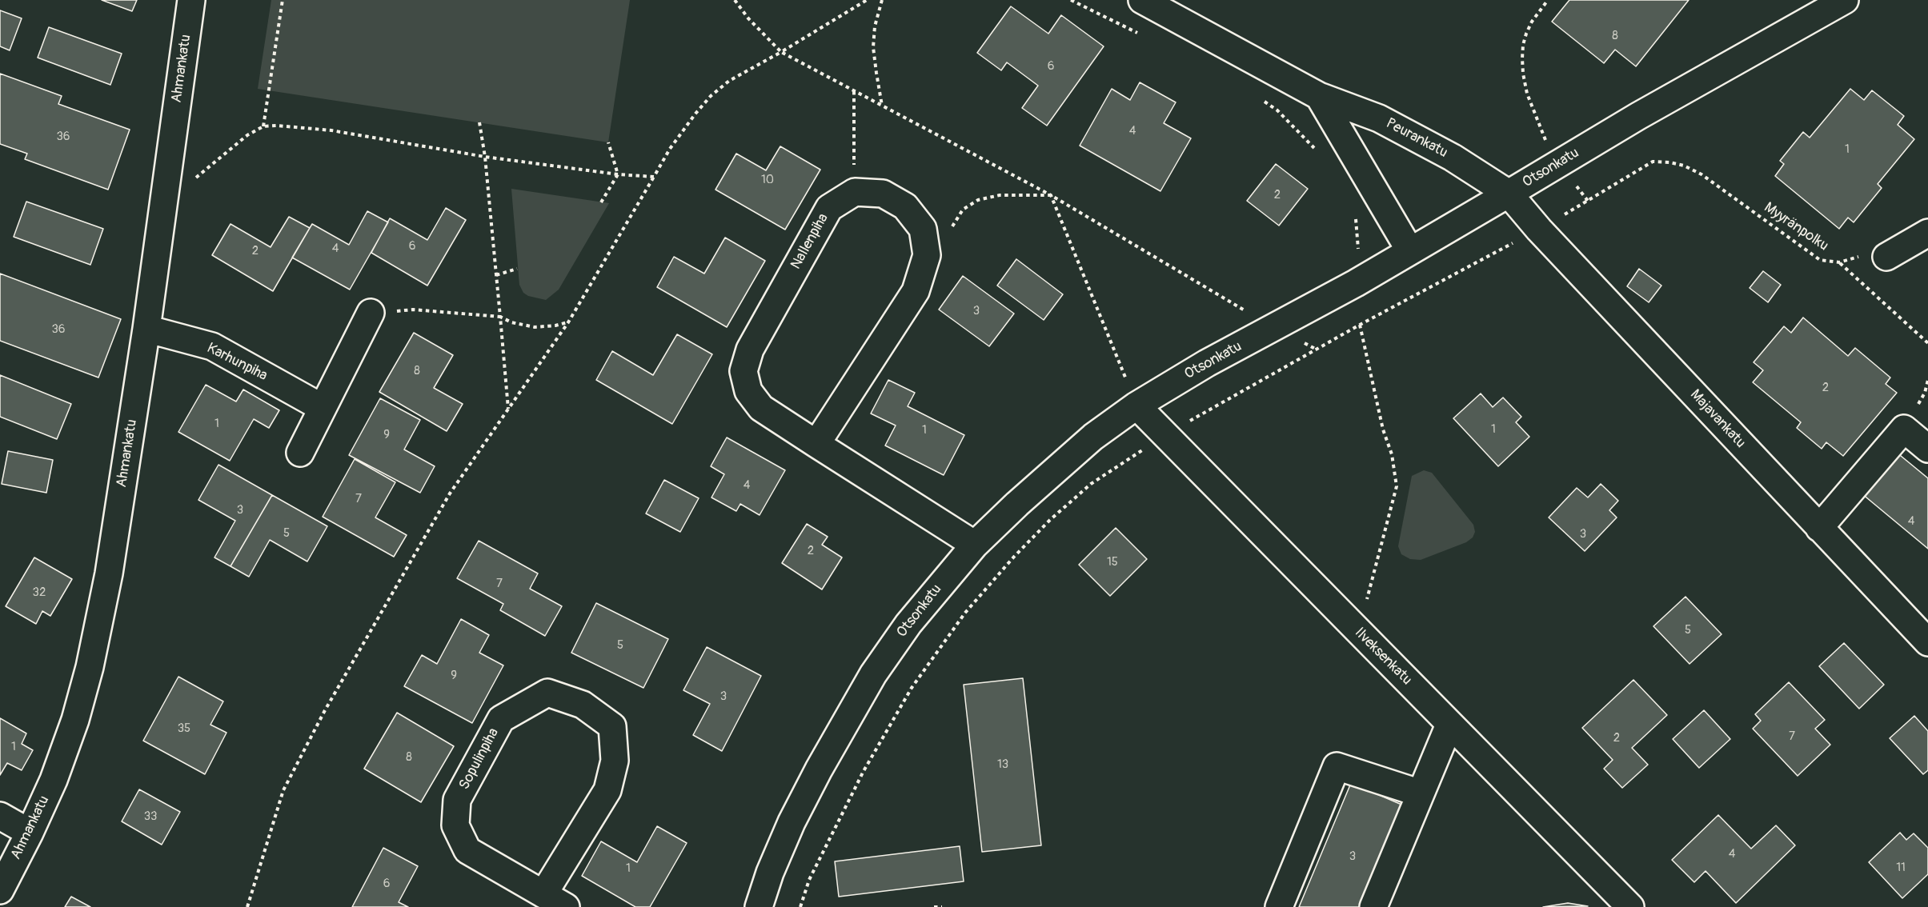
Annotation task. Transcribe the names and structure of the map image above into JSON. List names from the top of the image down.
{
  "streets": {
    "street": [
      "Ahmankatu",
      "Peurankatu",
      "Otsonkatu",
      "Nallenpiha",
      "Karhunpiha",
      "Majavankatu",
      "Ilveksenkatu",
      "Sopulinpiha"
    ],
    "path": ["Myyränpolku"]
  },
  "crossings": [
    ["Ahmankatu", "Karhunpiha"],
    ["Peurankatu", "Otsonkatu"],
    ["Peurankatu", "Majavankatu"],
    ["Otsonkatu", "Nallenpiha"],
    ["Otsonkatu", "Majavankatu"],
    ["Otsonkatu", "Ilveksenkatu"]
  ],
  "house_numbers": [
    "8",
    "6",
    "4",
    "36",
    "1",
    "10",
    "2",
    "6",
    "4",
    "2",
    "3",
    "36",
    "8",
    "2",
    "1",
    "1",
    "1",
    "9",
    "4",
    "7",
    "3",
    "4",
    "5",
    "3",
    "2",
    "15",
    "7",
    "32",
    "5",
    "5",
    "9",
    "3",
    "35",
    "7",
    "2",
    "1",
    "8",
    "13",
    "33",
    "4",
    "3",
    "11",
    "1",
    "6"
  ]
}
